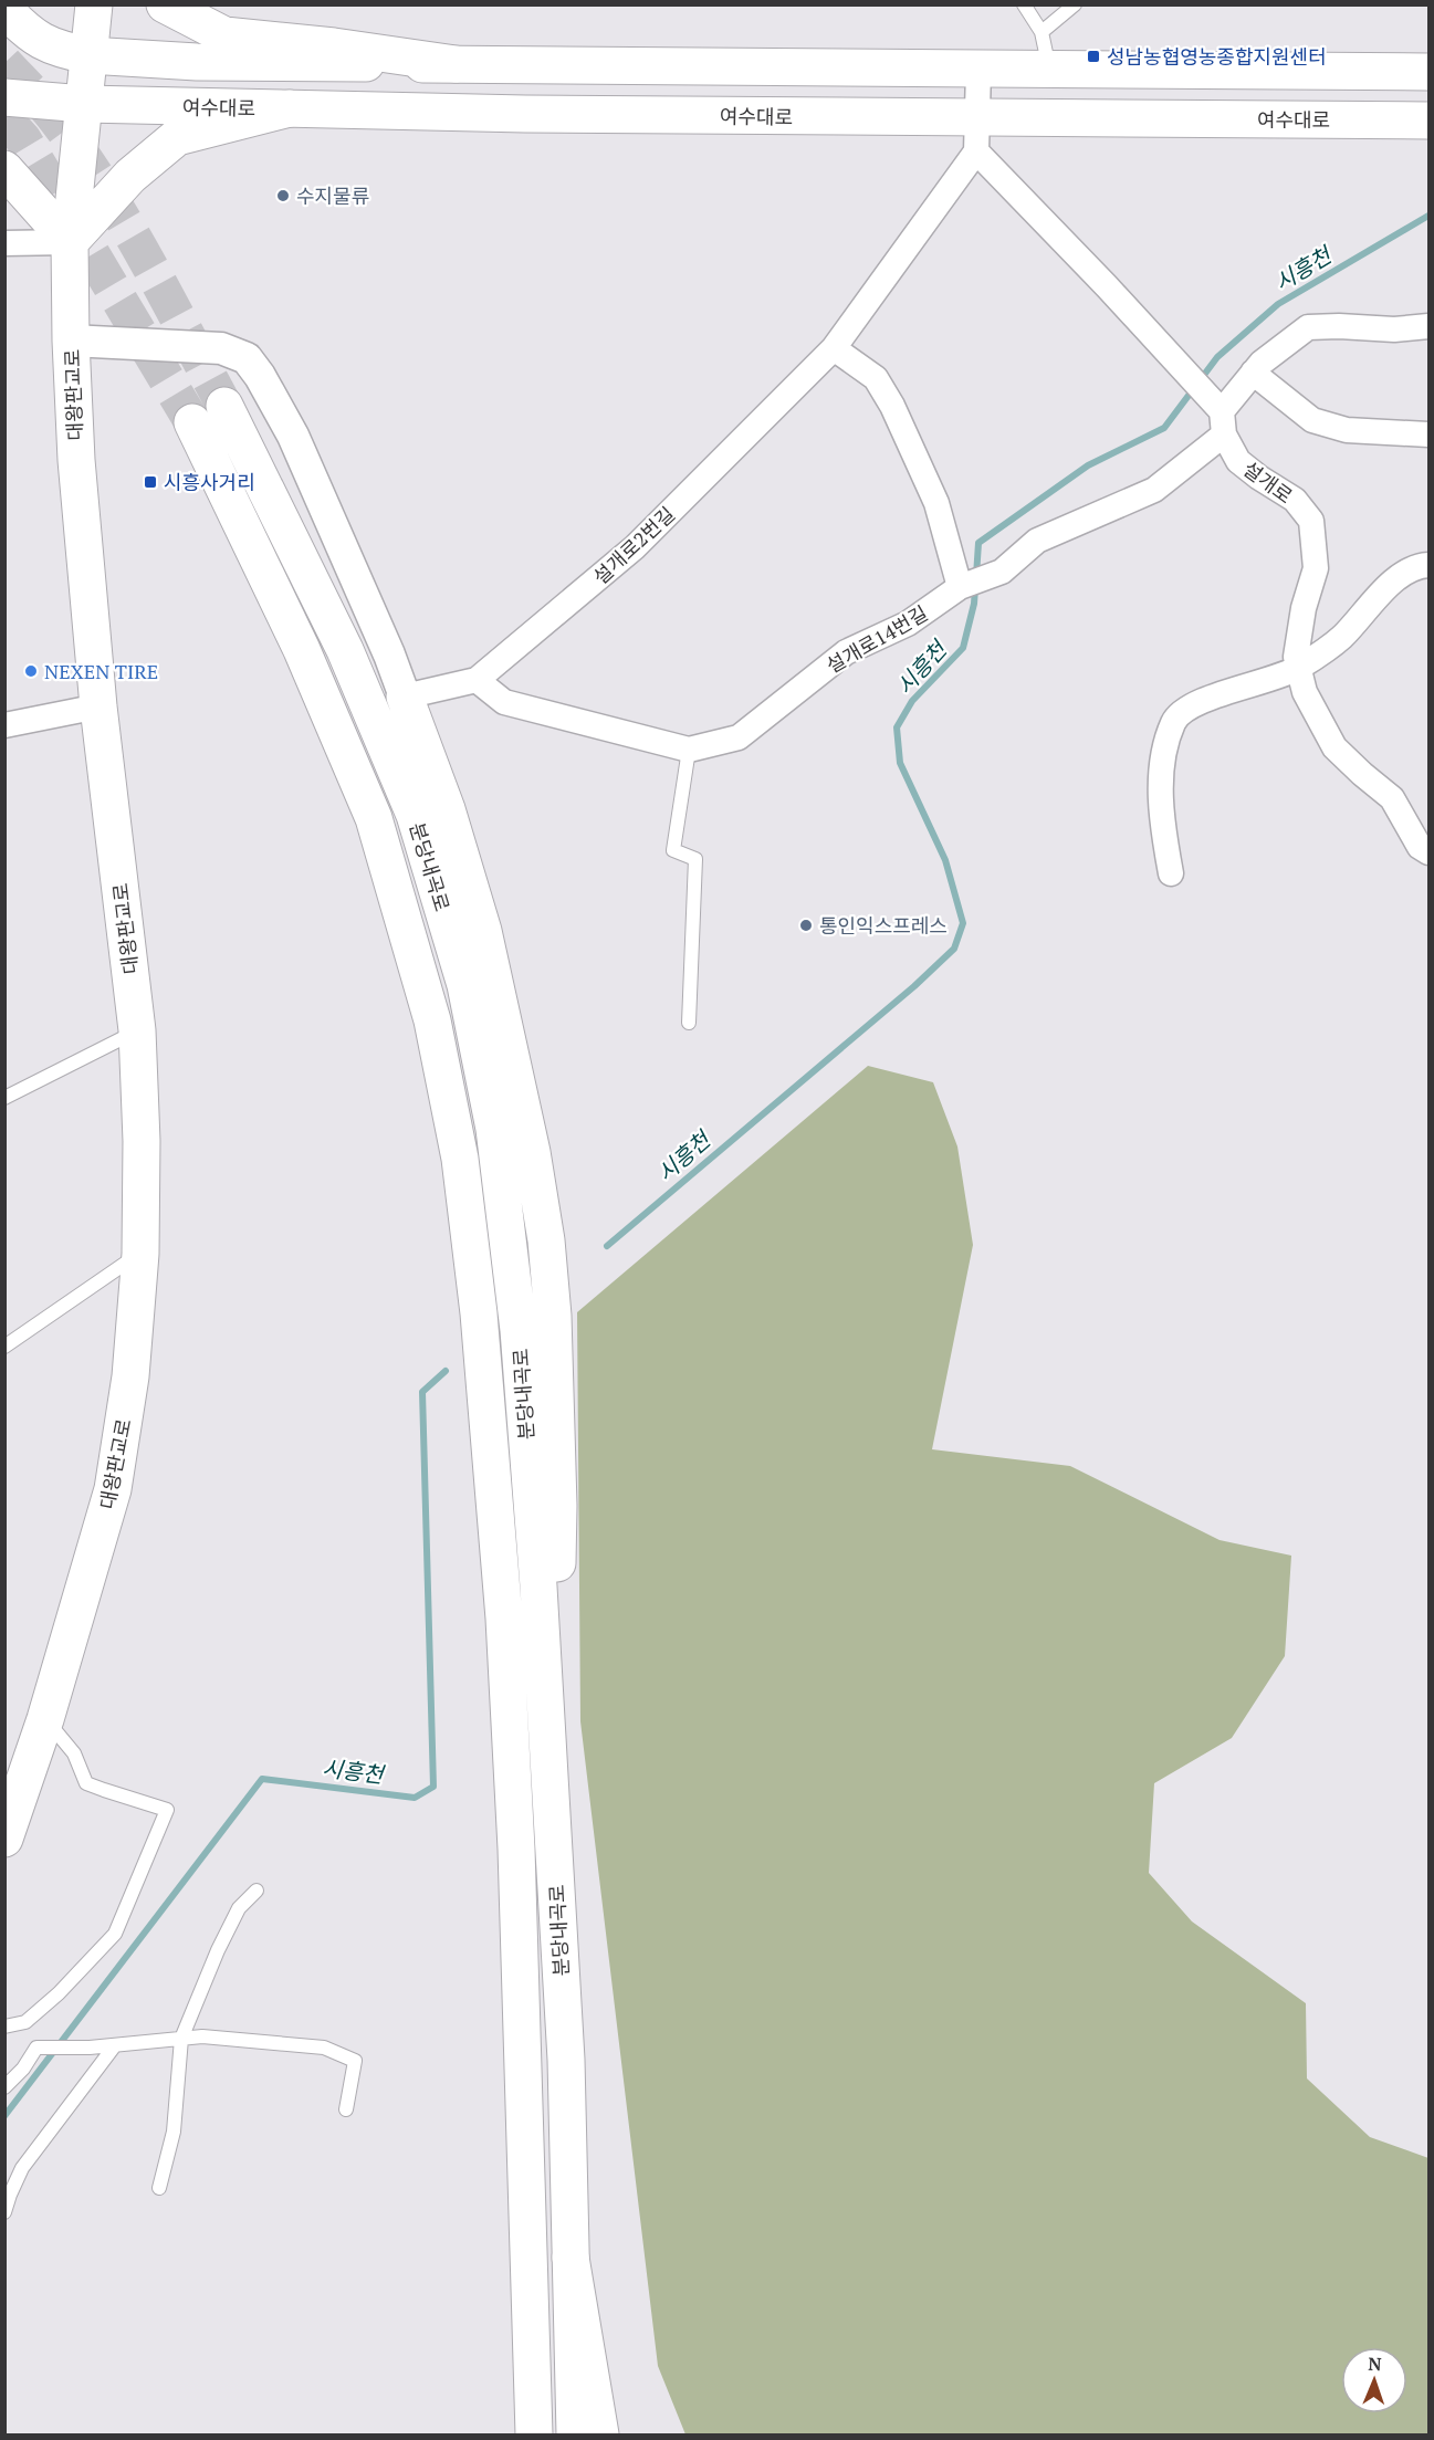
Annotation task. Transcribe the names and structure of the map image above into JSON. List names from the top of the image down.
{
  "streets": {
    "main road": ["여수대로", "대왕판교로", "분당내곡로"],
    "street": ["설개로", "설개로2번길", "설개로14번길"]
  },
  "crossings": [
    ["여수대로", "대왕판교로"],
    ["여수대로", "설개로"],
    ["여수대로", "설개로2번길"],
    ["설개로", "설개로2번길"],
    ["설개로", "설개로14번길"],
    ["설개로2번길", "설개로14번길"]
  ],
  "water": ["시흥천"],
  "places": {
    "transit": ["성남농협영농종합지원센터", "시흥사거리"],
    "other": ["수지물류", "NEXEN TIRE", "통인익스프레스"]
  },
  "north": "top"
}
